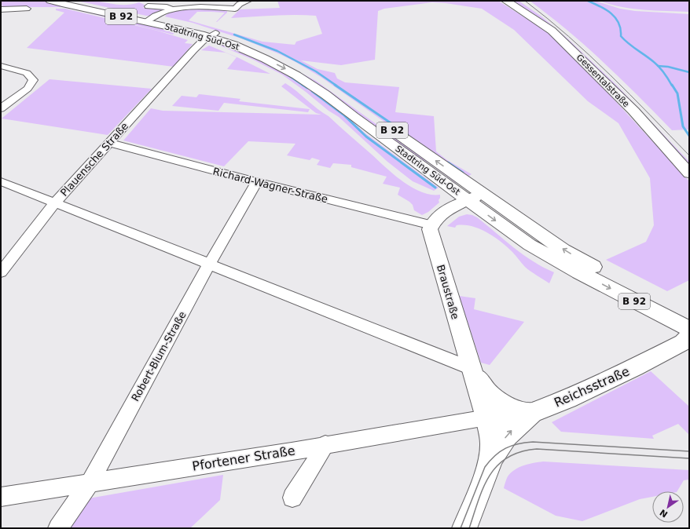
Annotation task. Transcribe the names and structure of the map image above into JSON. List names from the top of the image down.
{
  "streets": {
    "main road": [
      "B 92",
      "Stadtring Süd-Ost",
      "Gessentalstraße",
      "Braustraße",
      "Reichsstraße"
    ],
    "street": [
      "Plauensche Straße",
      "Richard-Wagner-Straße",
      "Robert-Blum-Straße",
      "Pfortener Straße"
    ]
  },
  "crossings": [
    ["Stadtring Süd-Ost", "Plauensche Straße"],
    ["Plauensche Straße", "Richard-Wagner-Straße"],
    ["Richard-Wagner-Straße", "Braustraße"],
    ["Richard-Wagner-Straße", "Robert-Blum-Straße"],
    ["Braustraße", "Reichsstraße"],
    ["Braustraße", "Pfortener Straße"],
    ["Robert-Blum-Straße", "Pfortener Straße"],
    ["Reichsstraße", "Pfortener Straße"]
  ],
  "north": "bottom left"
}
